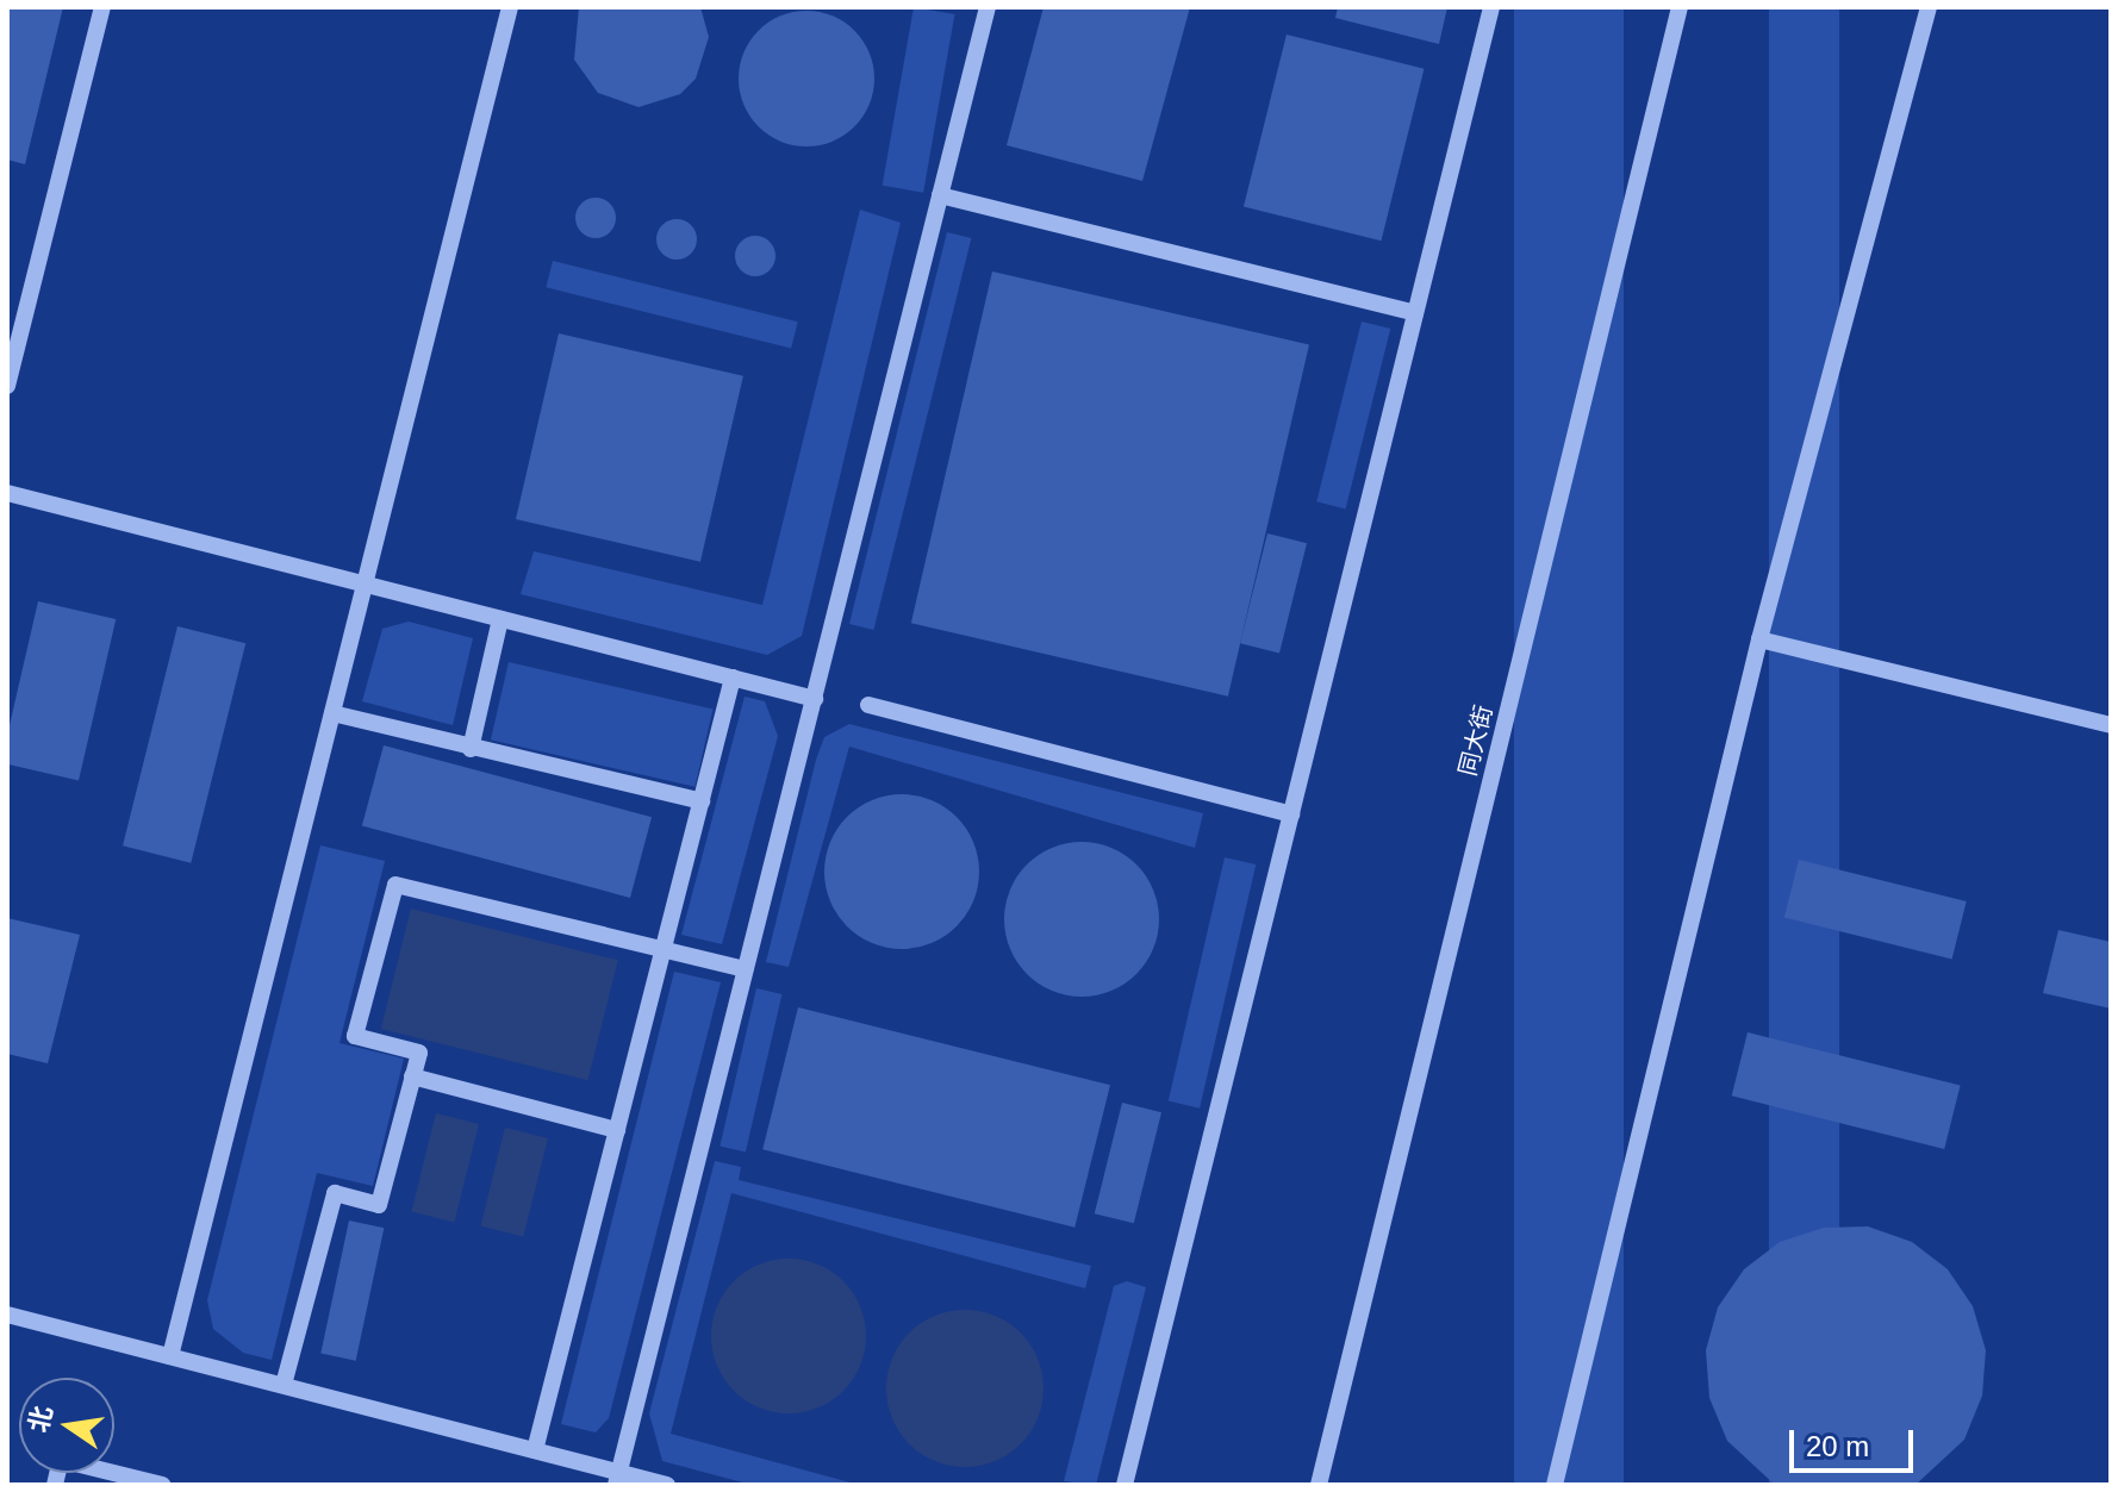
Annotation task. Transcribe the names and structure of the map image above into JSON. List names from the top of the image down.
{
  "streets": {
    "street": ["同大街"]
  },
  "scale_bar": "20 m",
  "north": "left"
}
